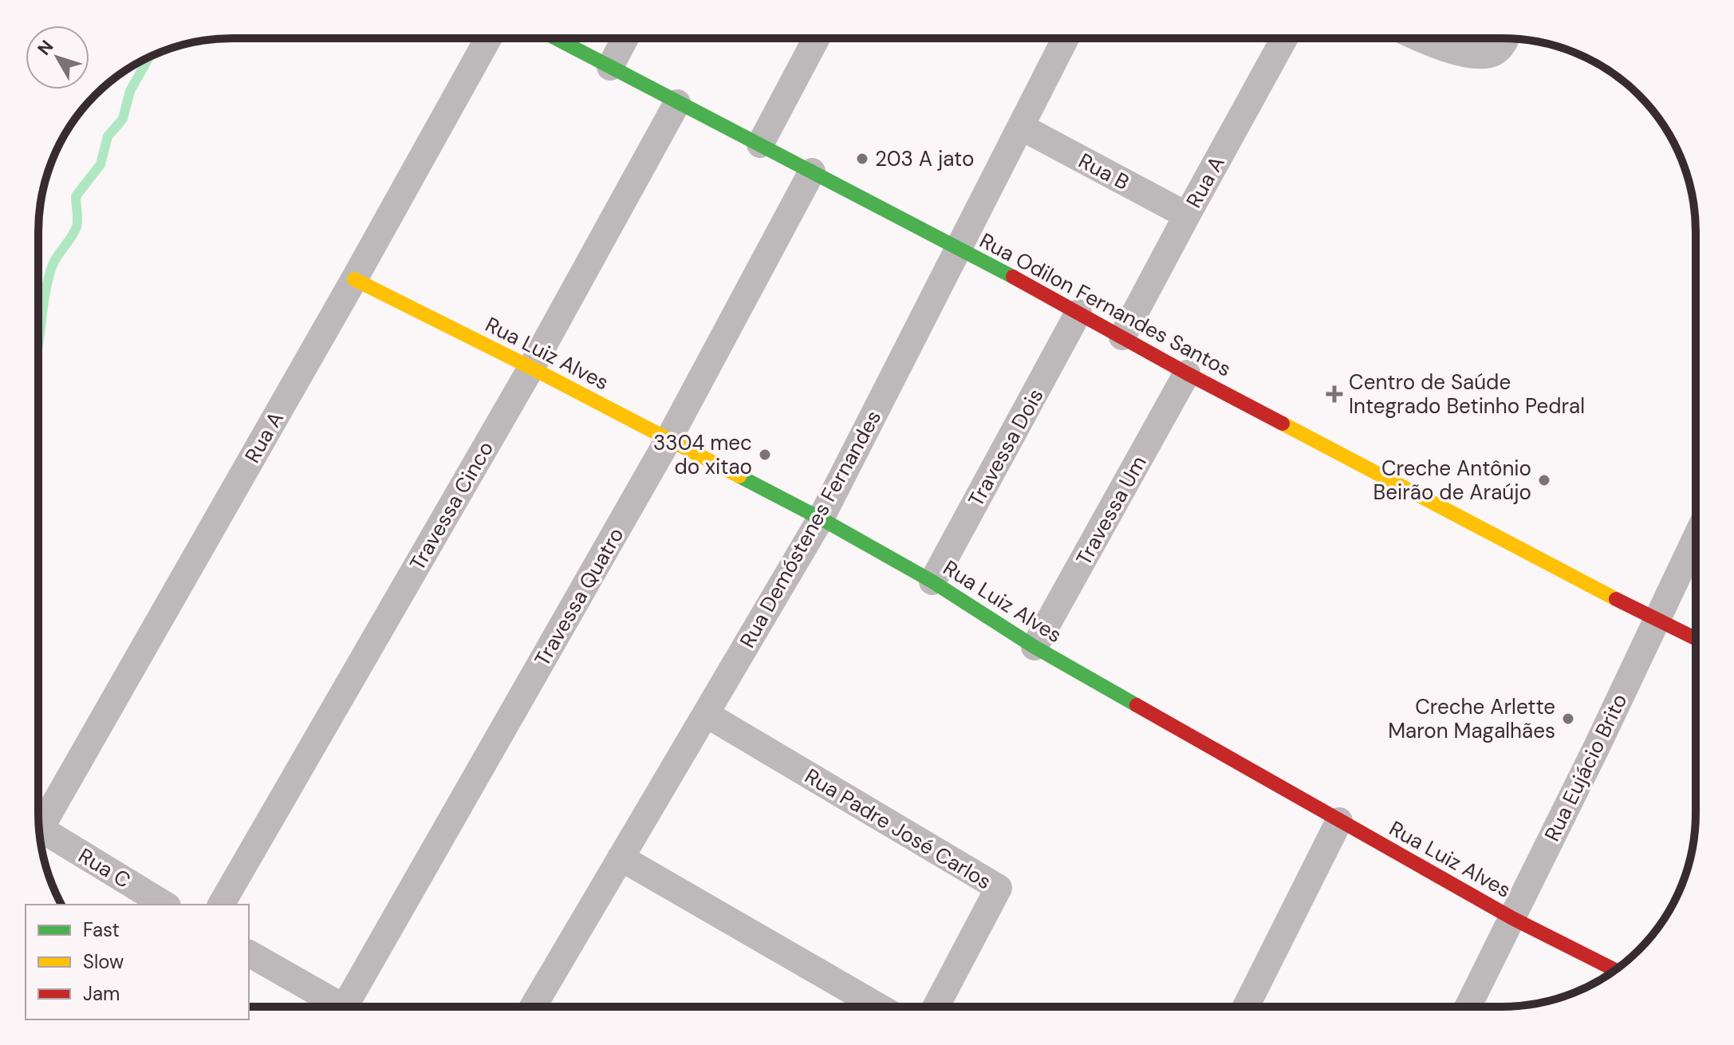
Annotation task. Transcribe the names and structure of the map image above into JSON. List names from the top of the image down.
{
  "streets": {
    "street": [
      "Rua B",
      "Rua A",
      "Rua Odilon Fernandes Santos",
      "Rua Luiz Alves",
      "Travessa Dois",
      "Travessa Cinco",
      "Travessa Um",
      "Rua Demóstenes Fernandes",
      "Travessa Quatro",
      "Rua Eujácio Brito",
      "Rua Padre José Carlos",
      "Rua C"
    ]
  },
  "crossings": [
    ["Rua B", "Rua A"],
    ["Rua B", "Rua Demóstenes Fernandes"],
    ["Rua A", "Rua Odilon Fernandes Santos"],
    ["Rua A", "Rua Luiz Alves"],
    ["Rua Odilon Fernandes Santos", "Travessa Dois"],
    ["Rua Odilon Fernandes Santos", "Travessa Cinco"],
    ["Rua Odilon Fernandes Santos", "Travessa Um"],
    ["Rua Odilon Fernandes Santos", "Rua Demóstenes Fernandes"],
    ["Rua Odilon Fernandes Santos", "Travessa Quatro"],
    ["Rua Odilon Fernandes Santos", "Rua Eujácio Brito"],
    ["Rua Luiz Alves", "Travessa Dois"],
    ["Rua Luiz Alves", "Travessa Cinco"],
    ["Rua Luiz Alves", "Travessa Um"],
    ["Rua Luiz Alves", "Rua Demóstenes Fernandes"],
    ["Rua Luiz Alves", "Travessa Quatro"],
    ["Rua Luiz Alves", "Rua Eujácio Brito"],
    ["Rua Demóstenes Fernandes", "Rua Padre José Carlos"]
  ],
  "places": {
    "other": [
      "203 A jato",
      "3304 mec do xitao",
      "Creche Antônio Beirão de Araújo",
      "Creche Arlette Maron Magalhães"
    ],
    "health": ["Centro de Saúde Integrado Betinho Pedral"]
  },
  "legend": ["Fast", "Slow", "Jam"],
  "north": "top left"
}
